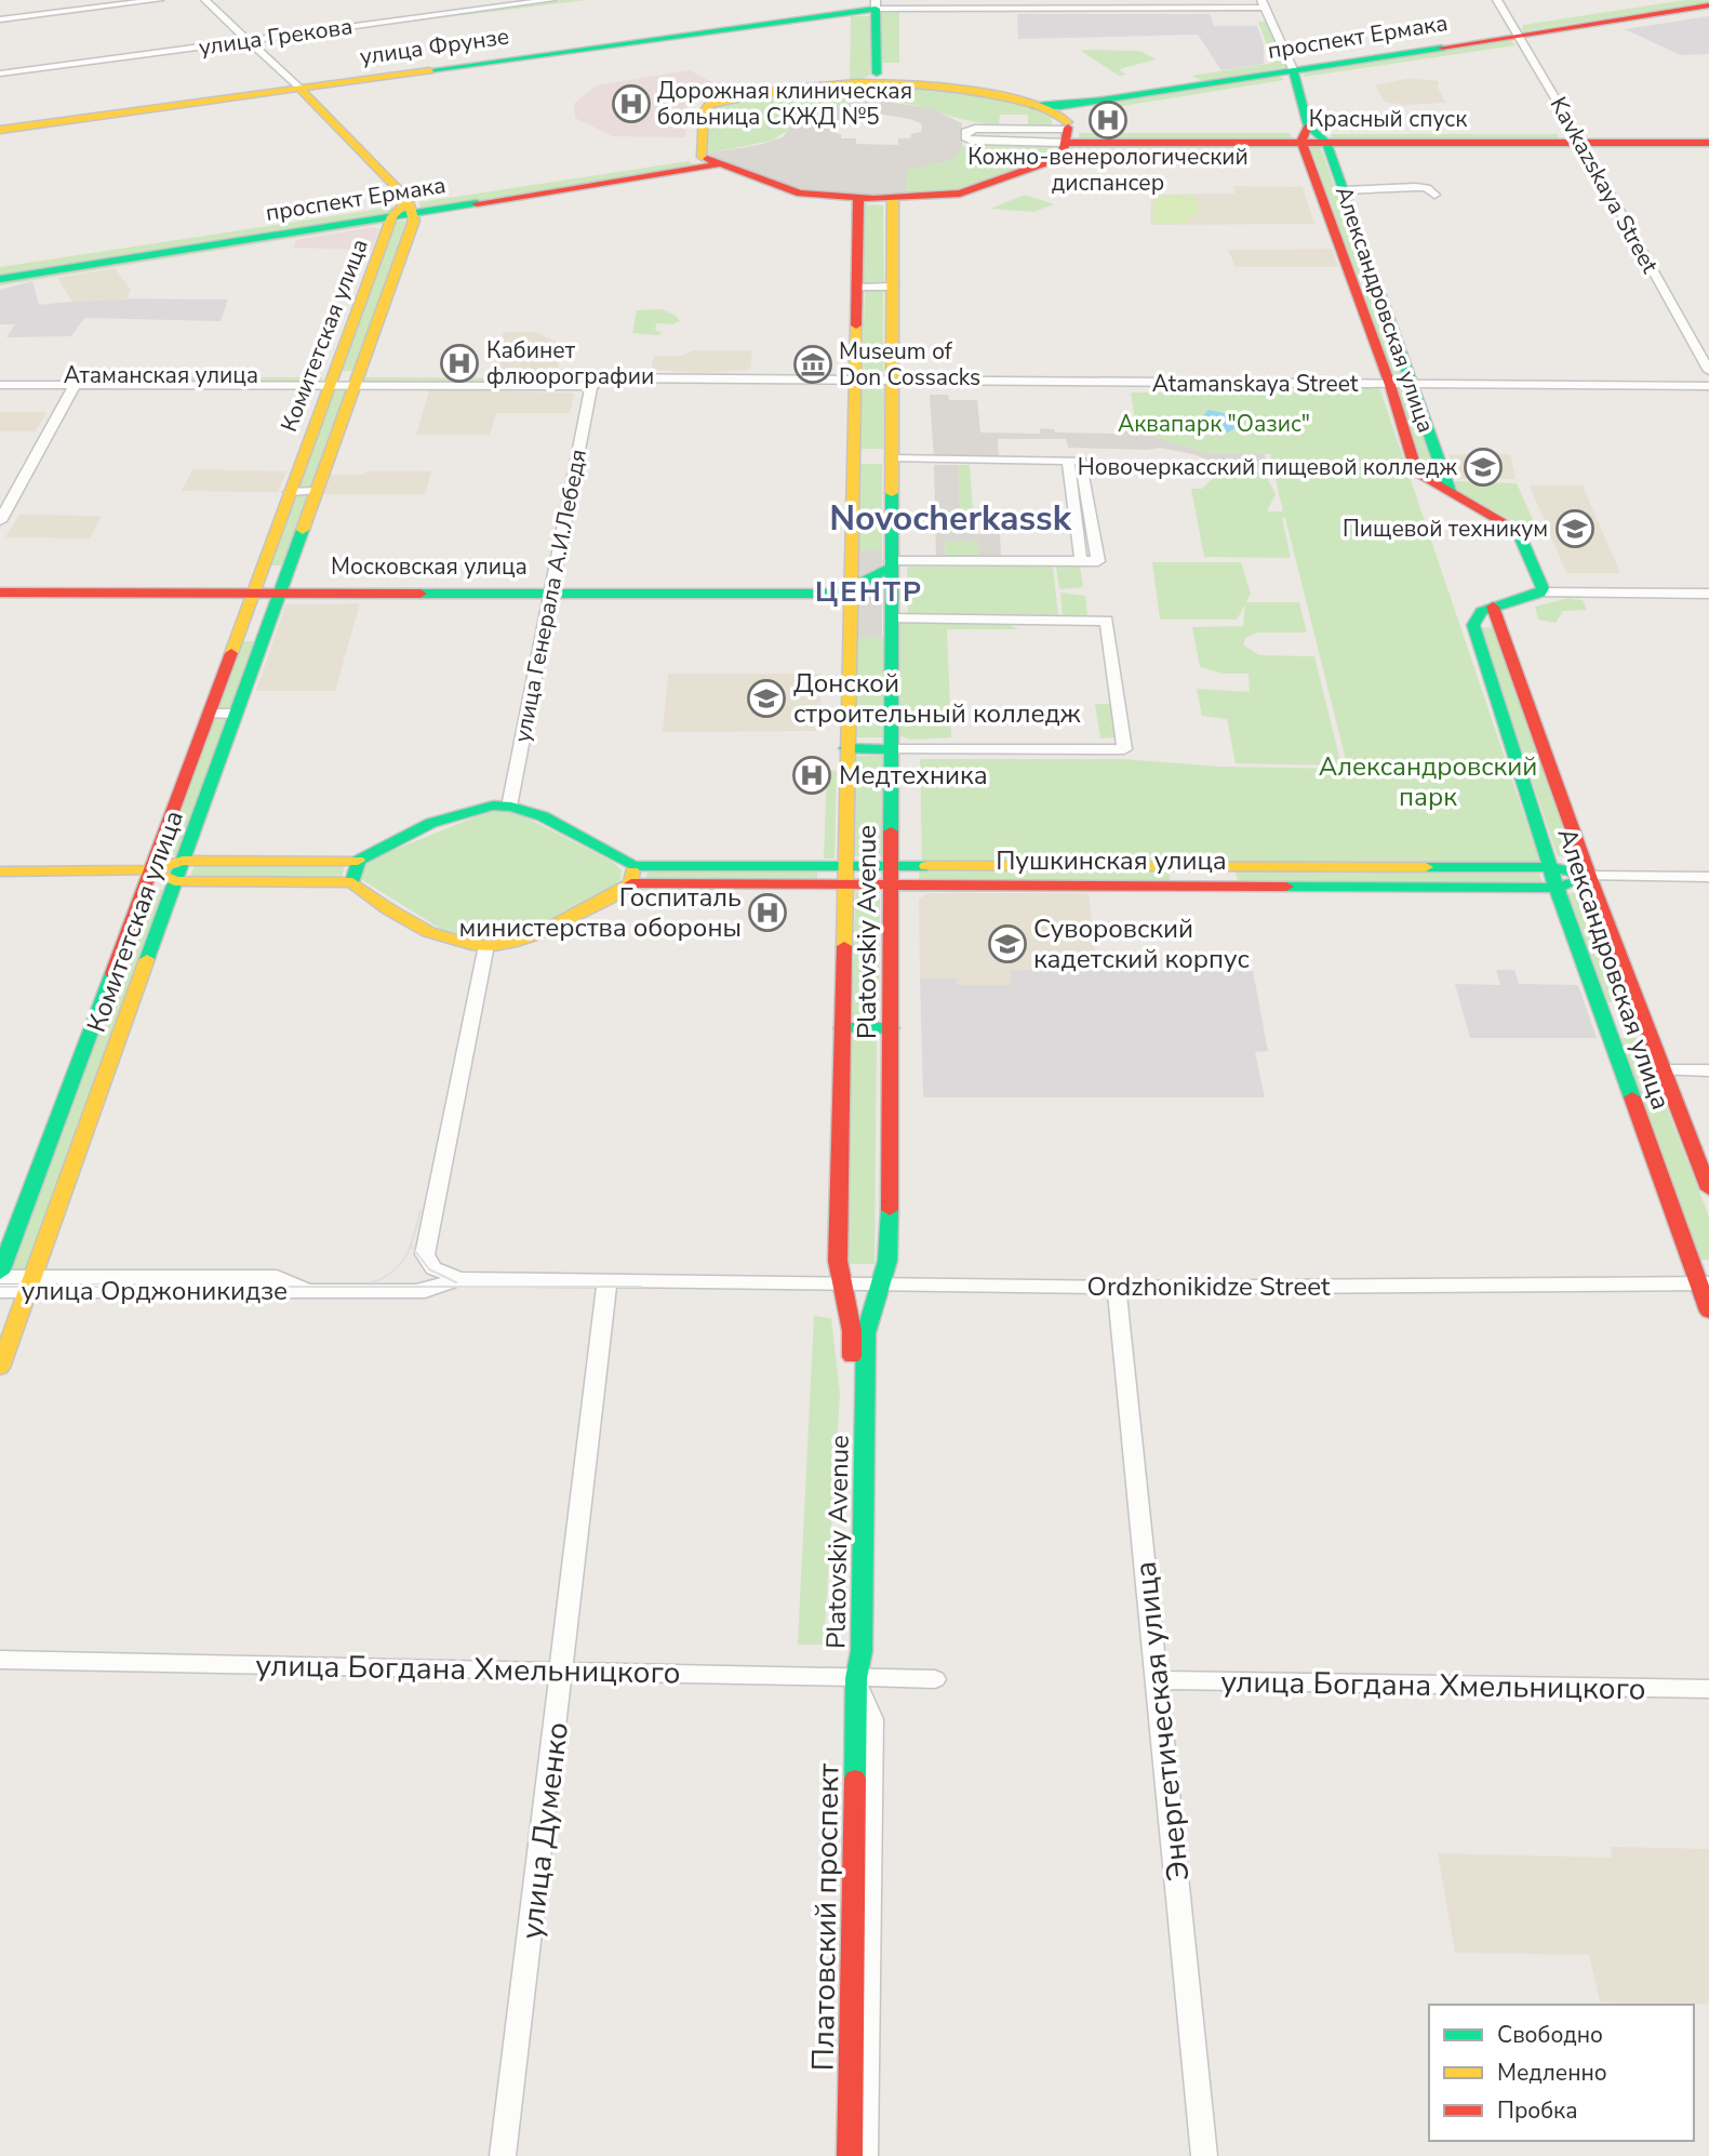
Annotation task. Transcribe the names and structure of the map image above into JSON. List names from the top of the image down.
{
  "streets": {
    "street": [
      "улица Грекова",
      "проспект Ермака",
      "улица Фрунзе",
      "Красный спуск",
      "Kavkazskaya Street",
      "Александровская улица",
      "Комитетская улица",
      "Атаманская улица",
      "Atamanskaya Street",
      "Московская улица",
      "улица Генерала А.И.Лебедя",
      "Пушкинская улица",
      "Platovskiy Avenue",
      "Ordzhonikidze Street",
      "улица Орджоникидзе",
      "улица Богдана Хмельницкого",
      "Энергетическая улица",
      "улица Думенко",
      "Платовский проспект"
    ]
  },
  "crossings": [
    ["проспект Ермака", "Красный спуск"],
    ["проспект Ермака", "Kavkazskaya Street"],
    ["проспект Ермака", "Александровская улица"],
    ["проспект Ермака", "Комитетская улица"],
    ["проспект Ермака", "Platovskiy Avenue"],
    ["Красный спуск", "Kavkazskaya Street"],
    ["Красный спуск", "Александровская улица"],
    ["Александровская улица", "Atamanskaya Street"],
    ["Александровская улица", "Пушкинская улица"],
    ["Александровская улица", "Ordzhonikidze Street"],
    ["Комитетская улица", "Атаманская улица"],
    ["Комитетская улица", "Московская улица"],
    ["Комитетская улица", "улица Орджоникидзе"],
    ["Атаманская улица", "Atamanskaya Street"],
    ["Атаманская улица", "улица Генерала А.И.Лебедя"],
    ["Атаманская улица", "Platovskiy Avenue"],
    ["Atamanskaya Street", "Platovskiy Avenue"],
    ["Московская улица", "улица Генерала А.И.Лебедя"],
    ["Московская улица", "Platovskiy Avenue"],
    ["Пушкинская улица", "Platovskiy Avenue"],
    ["Platovskiy Avenue", "Ordzhonikidze Street"],
    ["Platovskiy Avenue", "улица Богдана Хмельницкого"],
    ["Platovskiy Avenue", "Платовский проспект"],
    ["Ordzhonikidze Street", "улица Орджоникидзе"],
    ["Ordzhonikidze Street", "Энергетическая улица"],
    ["Ordzhonikidze Street", "улица Думенко"],
    ["улица Орджоникидзе", "улица Думенко"],
    ["улица Богдана Хмельницкого", "Энергетическая улица"],
    ["улица Богдана Хмельницкого", "улица Думенко"],
    ["улица Богдана Хмельницкого", "Платовский проспект"]
  ],
  "districts": ["Novocherkassk", "ЦЕНТР"],
  "parks": ["Аквапарк \"Оазис\"", "Александровский парк"],
  "places": {
    "hospital": [
      "Дорожная клиническая больница СКЖД №5",
      "Кожно-венерологический диспансер",
      "Кабинет флюорографии",
      "Медтехника",
      "Госпиталь министерства обороны"
    ],
    "museum": ["Museum of Don Cossacks"],
    "school or university": [
      "Новочеркасский пищевой колледж",
      "Пищевой техникум",
      "Донской строительный колледж",
      "Суворовский кадетский корпус"
    ]
  },
  "legend": ["Свободно", "Медленно", "Пробка"]
}
